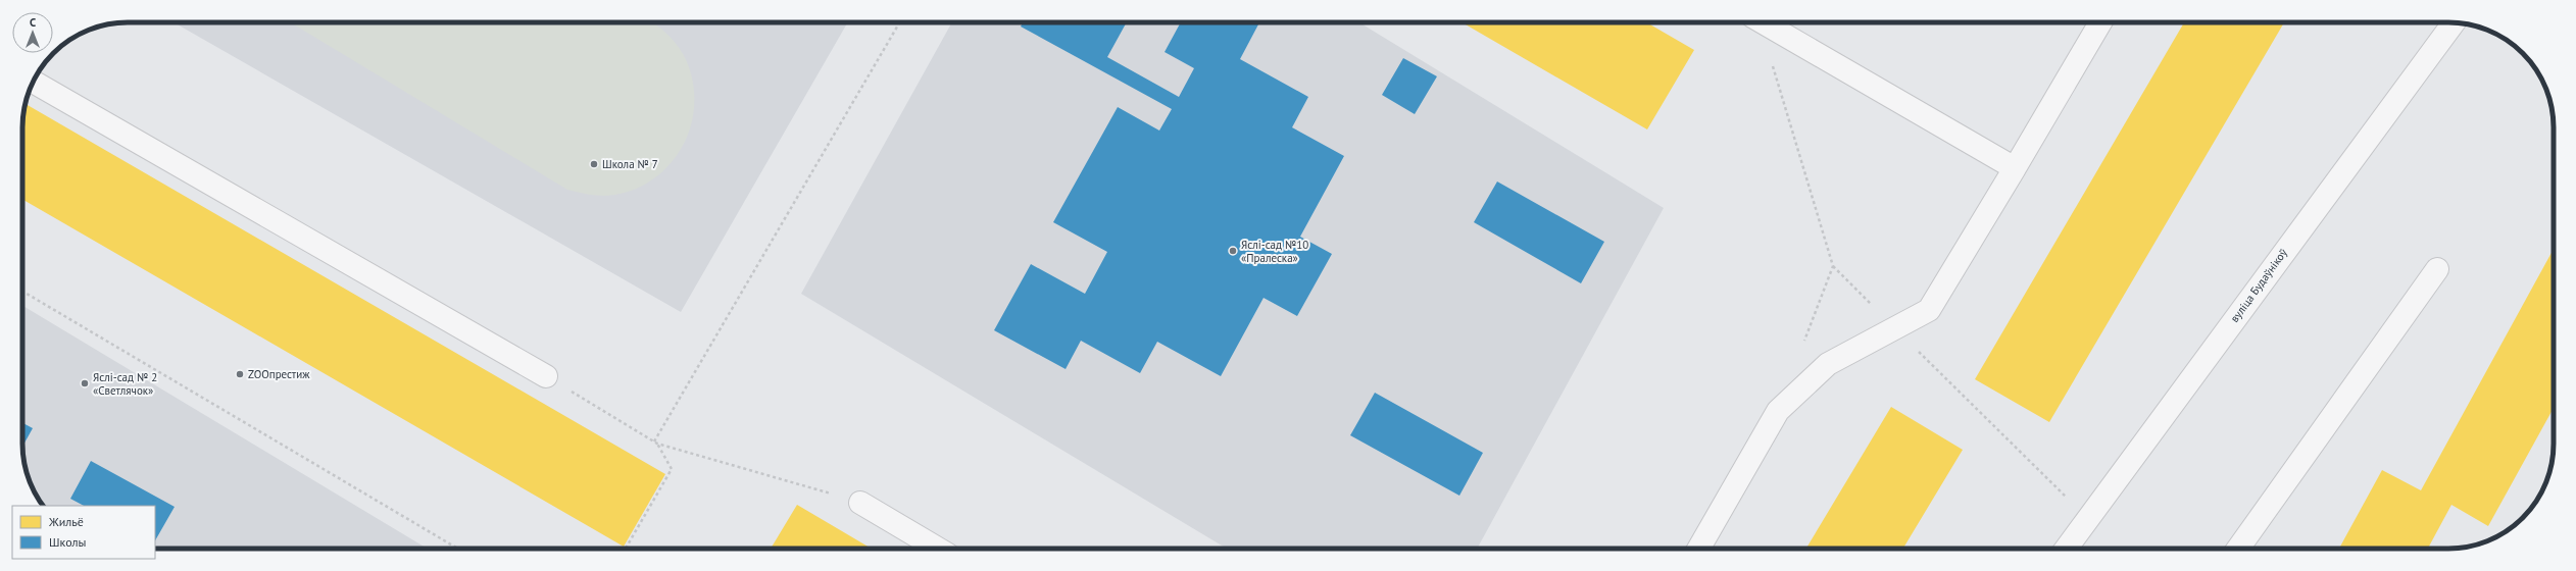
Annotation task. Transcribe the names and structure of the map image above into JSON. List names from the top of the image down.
{
  "streets": {
    "street": ["вуліца Будаўнікоў"]
  },
  "places": [
    "Школа № 7",
    "Яслі-сад №10 «Пралеска»",
    "ZOOпрестиж",
    "Яслі-сад № 2 «Светлячок»"
  ],
  "legend": ["Жильё", "Школы"],
  "north": "top"
}
